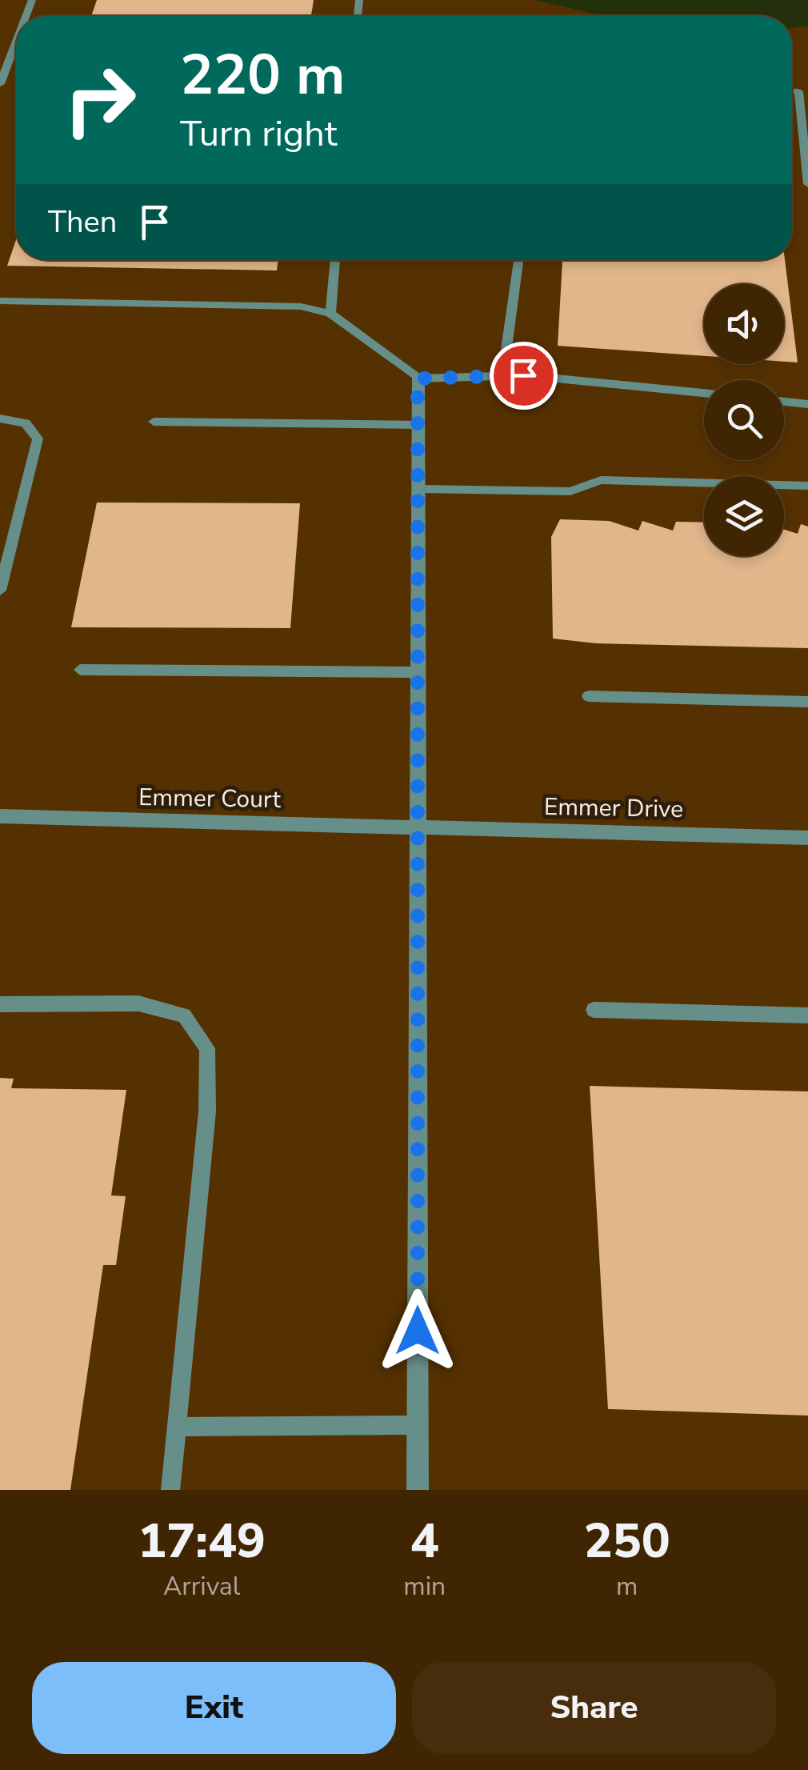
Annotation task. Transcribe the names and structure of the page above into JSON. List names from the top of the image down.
{
  "streets": {
    "street": ["Emmer Court", "Emmer Drive"]
  },
  "crossings": [
    ["Emmer Court", "Emmer Drive"]
  ],
  "page": {
    "turn": ["220 m", "Turn right"],
    "then": "Then",
    "eta": [
      "17:49",
      "Arrival",
      "4",
      "min",
      "250",
      "m"
    ],
    "buttons": ["Exit", "Share"]
  }
}
